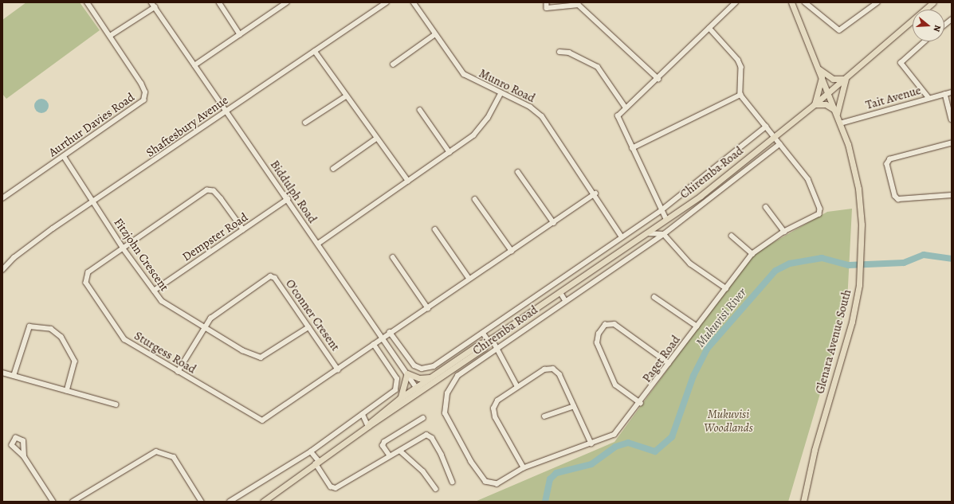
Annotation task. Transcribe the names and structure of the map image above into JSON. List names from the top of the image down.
{
  "streets": {
    "main road": ["Chiremba Road", "Glenara Avenue South"],
    "street": [
      "Munro Road",
      "Tait Avenue",
      "Aurthur Davies Road",
      "Shaftesbury Avenue",
      "Biddulph Road",
      "Dempster Road",
      "Fitzjohn Crescent",
      "O'conner Cresent",
      "Sturgess Road",
      "Paget Road"
    ]
  },
  "crossings": [
    ["Munro Road", "Sturgess Road"],
    ["Tait Avenue", "Glenara Avenue South"],
    ["Aurthur Davies Road", "Fitzjohn Crescent"],
    ["Shaftesbury Avenue", "Biddulph Road"],
    ["Shaftesbury Avenue", "Fitzjohn Crescent"],
    ["Chiremba Road", "Biddulph Road"],
    ["Chiremba Road", "Glenara Avenue South"],
    ["Chiremba Road", "Paget Road"],
    ["Biddulph Road", "Dempster Road"],
    ["Biddulph Road", "Sturgess Road"],
    ["Dempster Road", "Fitzjohn Crescent"],
    ["Dempster Road", "Sturgess Road"],
    ["Fitzjohn Crescent", "O'conner Cresent"],
    ["Fitzjohn Crescent", "Sturgess Road"],
    ["O'conner Cresent", "Sturgess Road"]
  ],
  "water": ["Mukuvisi River"],
  "parks": ["Mukuvisi Woodlands"],
  "north": "right"
}
